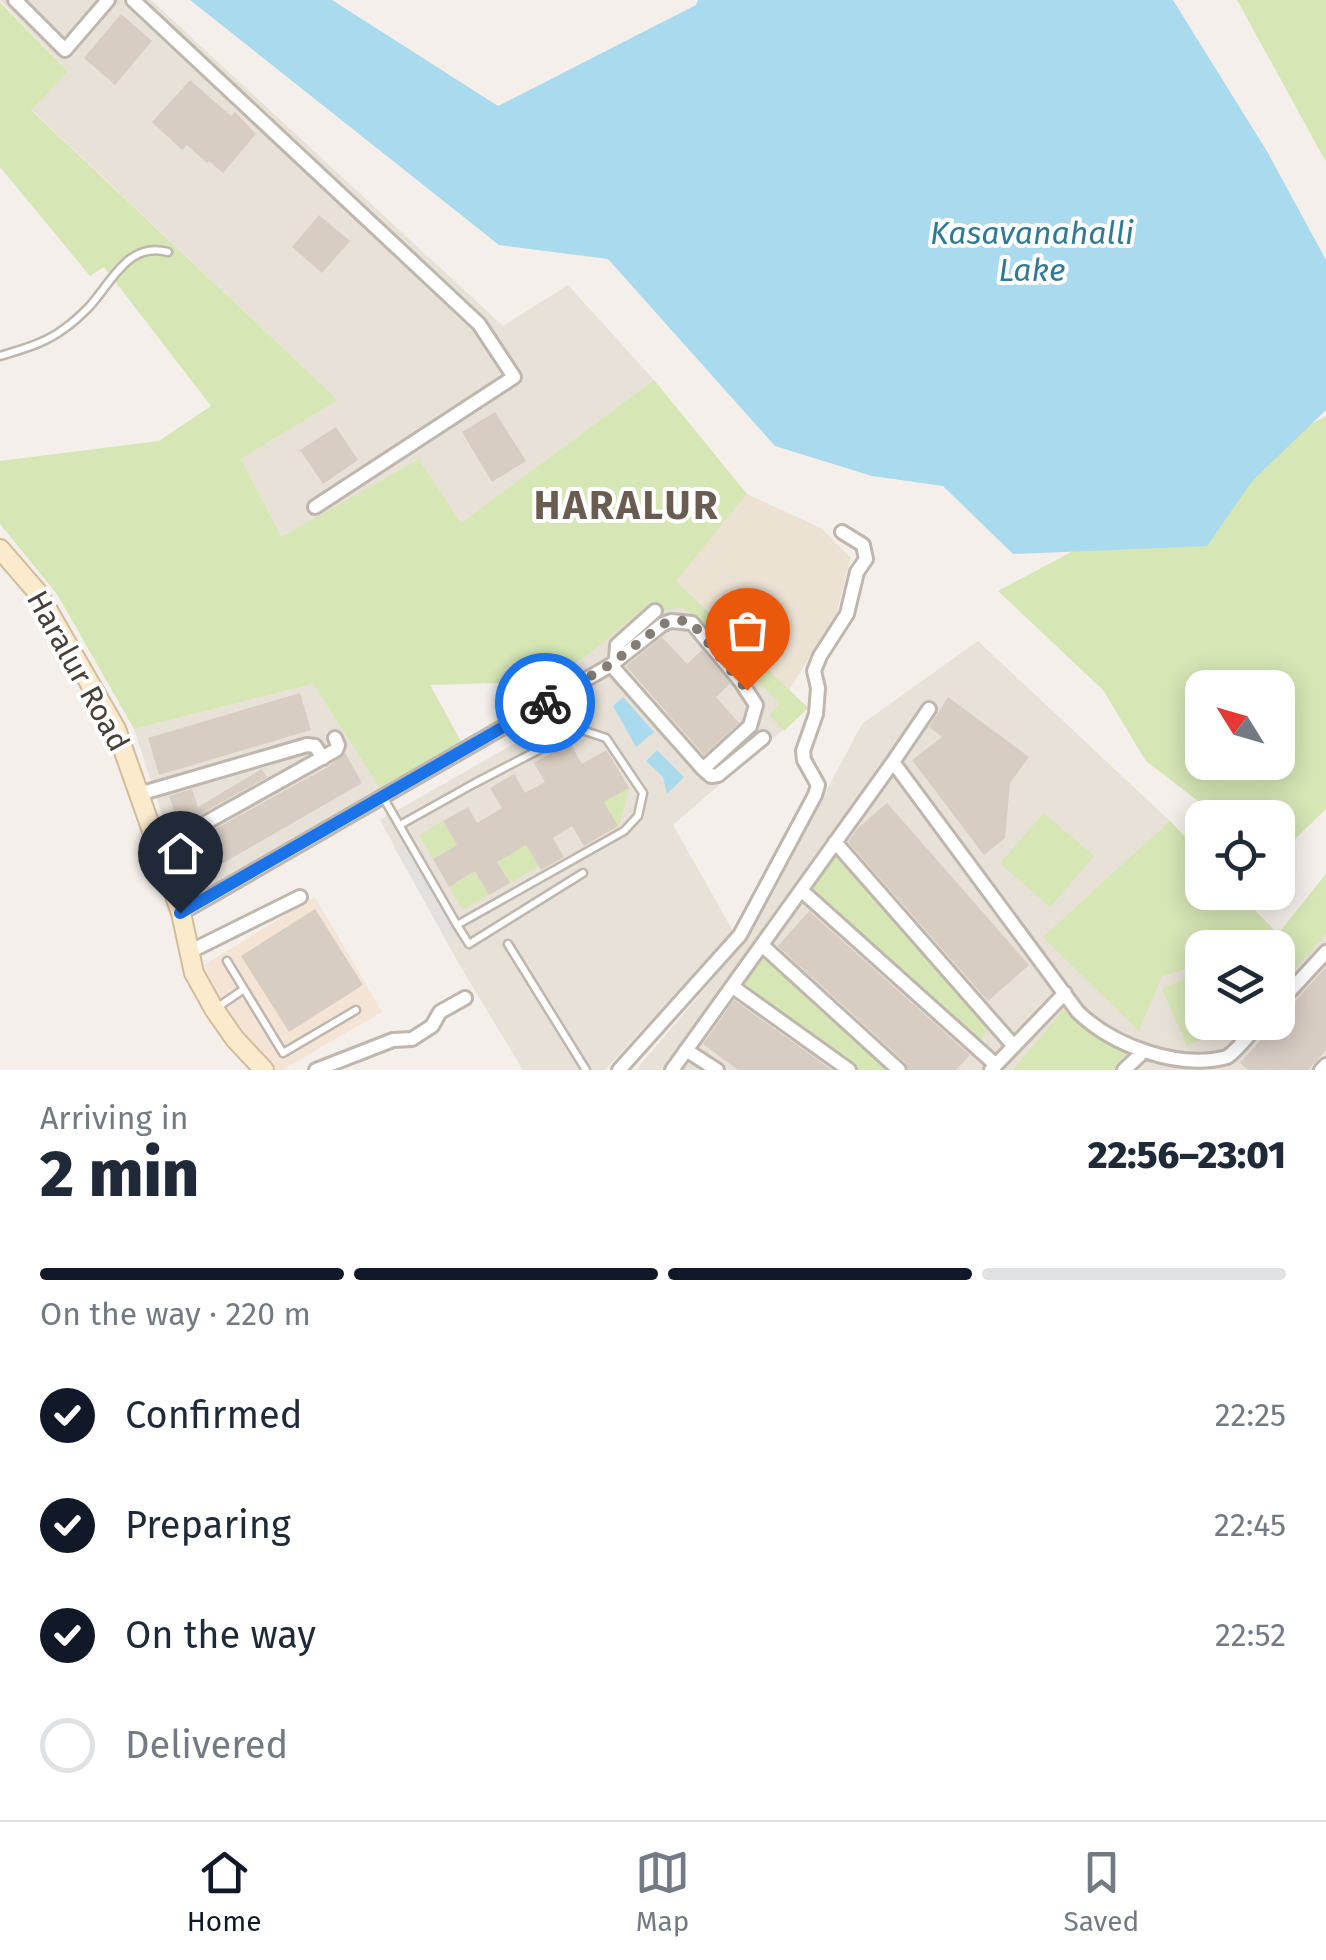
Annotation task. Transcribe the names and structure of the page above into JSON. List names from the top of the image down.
{
  "streets": {
    "street": ["Haralur Road"]
  },
  "districts": ["HARALUR"],
  "water": ["Kasavanahalli Lake"],
  "north": "top left",
  "page": {
    "heading": ["2 min", "Arriving in", "22:56–23:01"],
    "bar": "On the way · 220 m",
    "list": [
      ["Confirmed", "22:25"],
      ["Preparing", "22:45"],
      ["On the way", "22:52"],
      "Delivered"
    ],
    "tabs": ["Home", "Map", "Saved"]
  }
}
